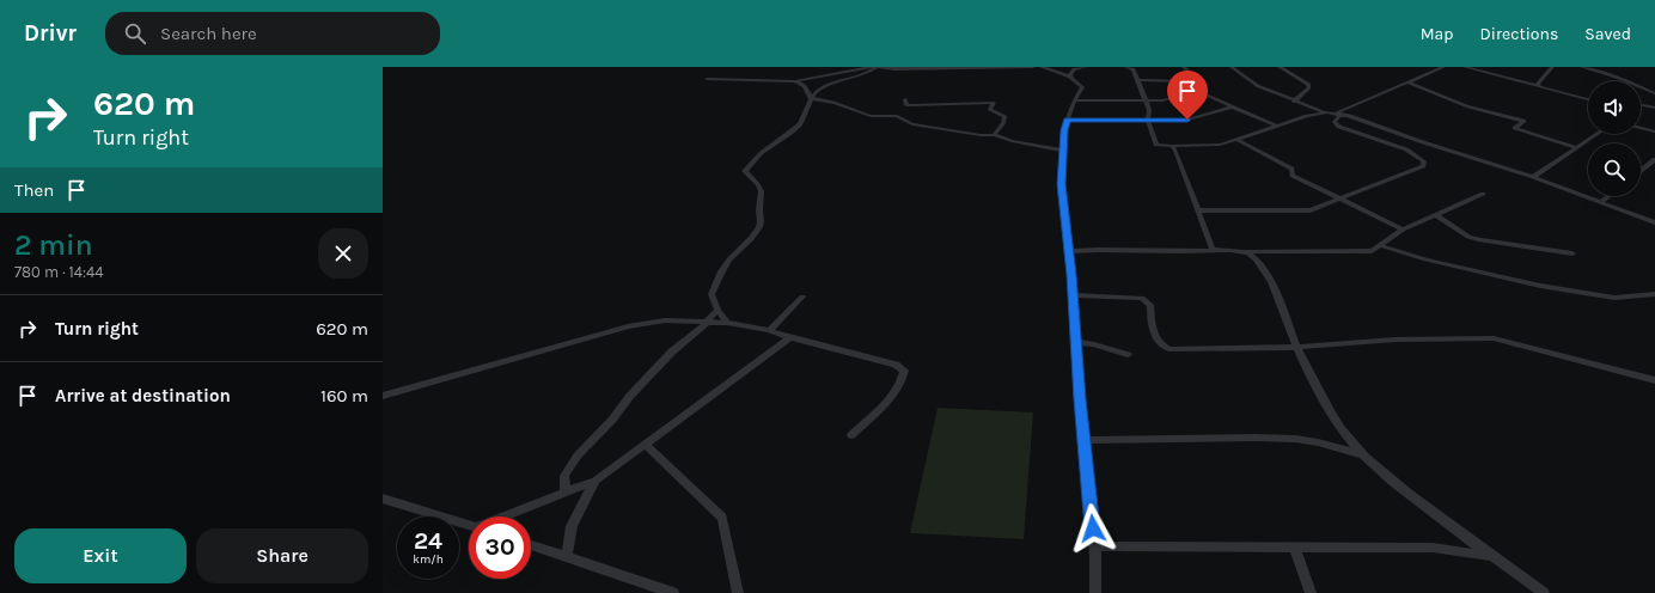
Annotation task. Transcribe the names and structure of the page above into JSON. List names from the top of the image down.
{
  "page": {
    "header": "Drivr",
    "search": "Search here",
    "nav": ["Map", "Directions", "Saved"],
    "turn": ["620 m", "Turn right"],
    "then": "Then",
    "heading": ["2 min", "780 m · 14:44"],
    "list": [
      {
        "name": "Turn right",
        "value": "620 m"
      },
      {
        "name": "Arrive at destination",
        "value": "160 m"
      }
    ],
    "speed": "24 km/h",
    "limit": "30",
    "buttons": ["Exit", "Share"]
  }
}
